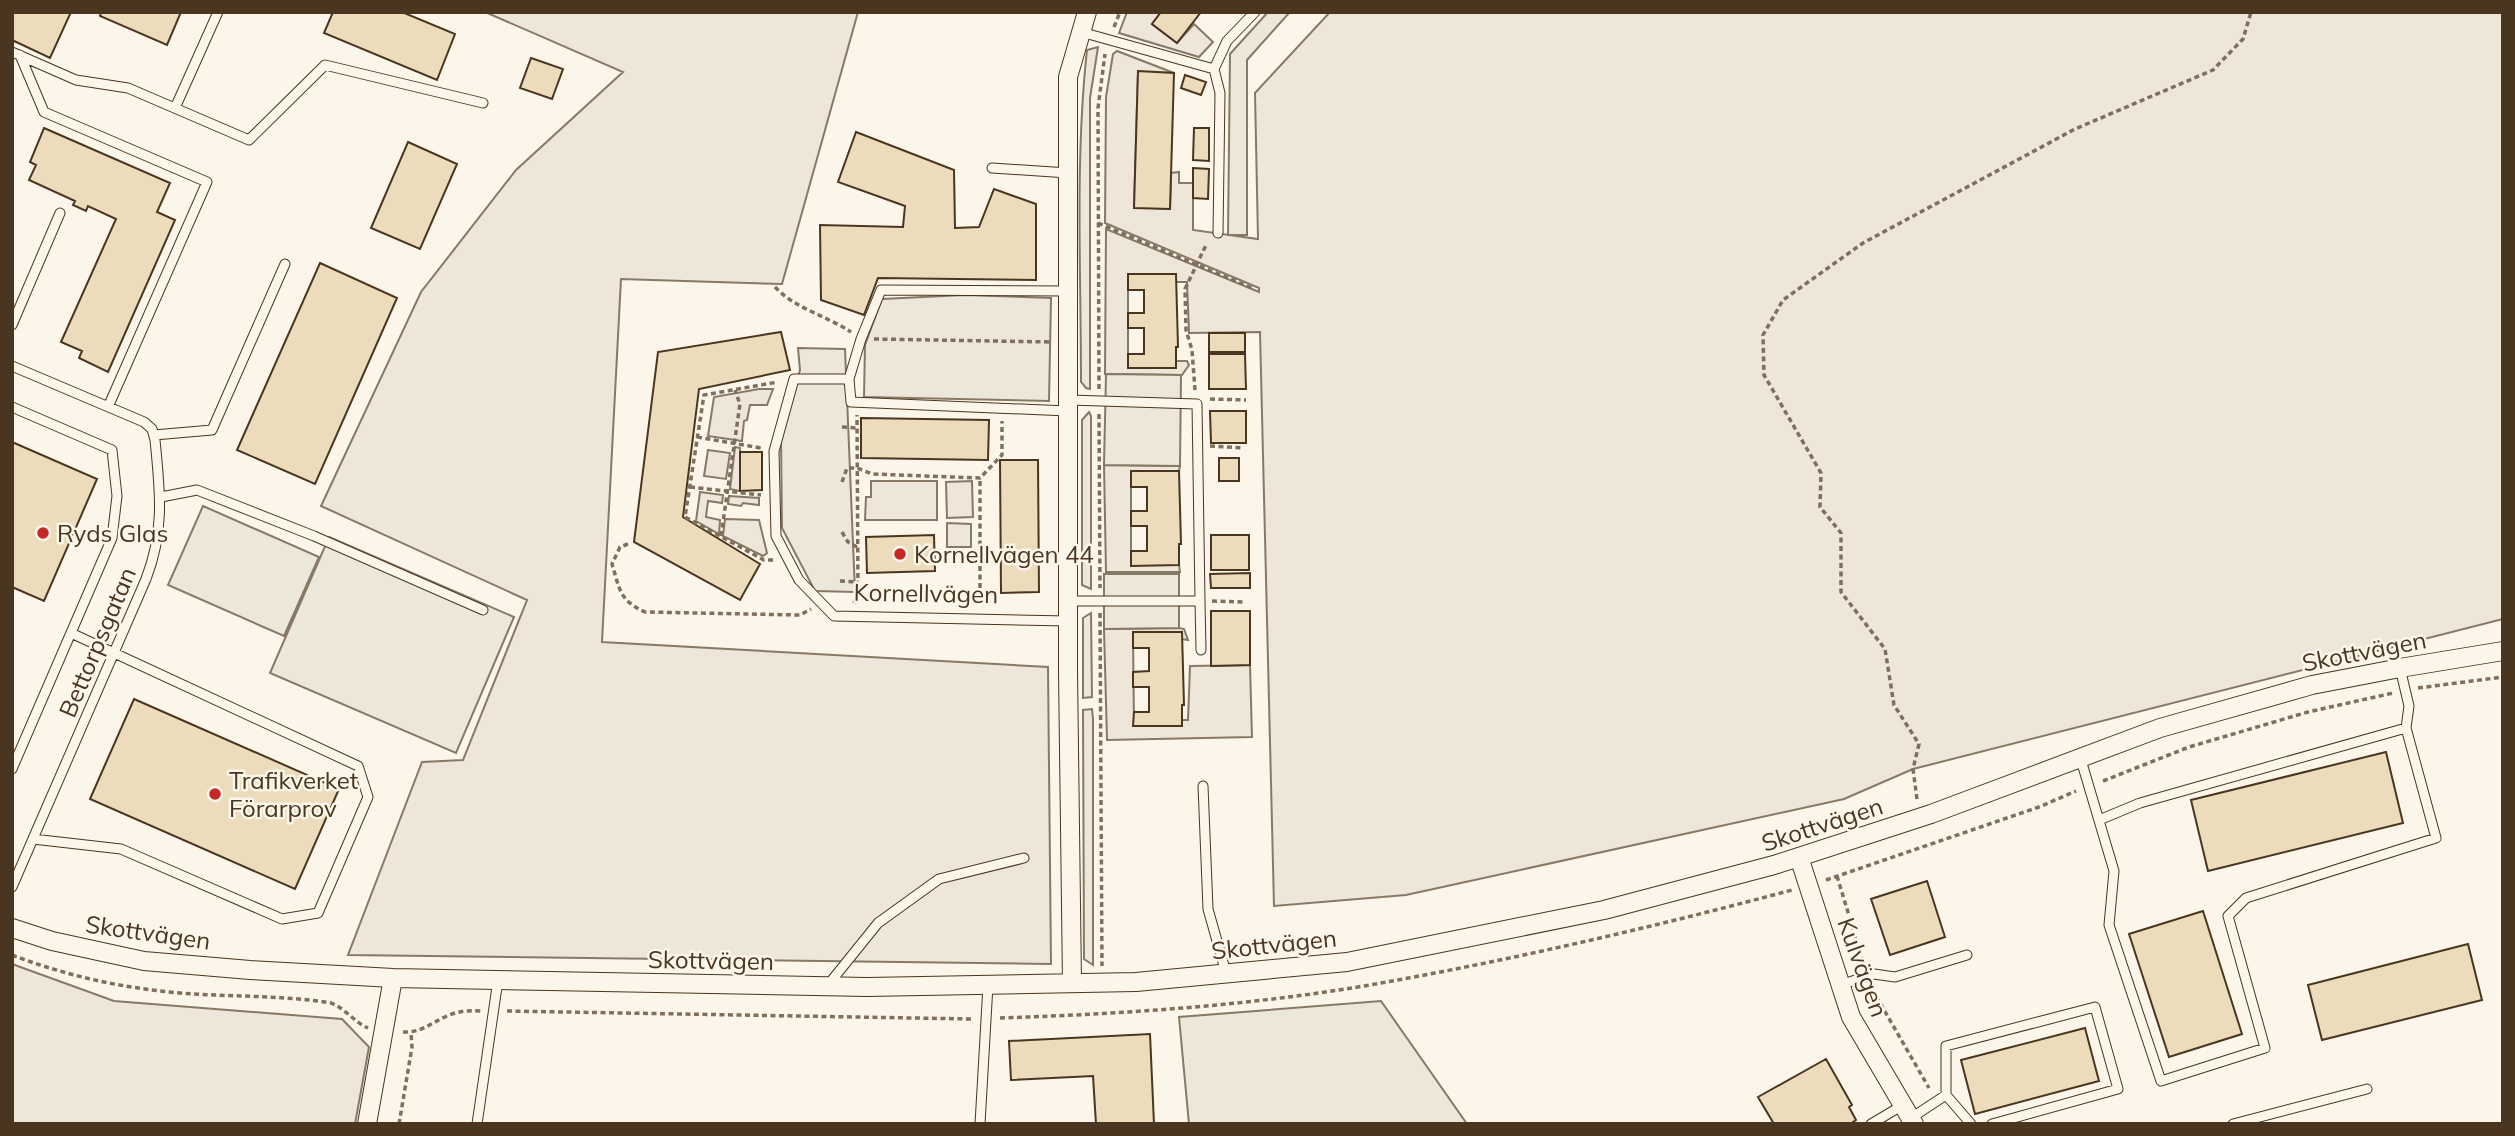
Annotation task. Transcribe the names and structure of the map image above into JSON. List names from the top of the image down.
{
  "streets": {
    "street": ["Skottvägen", "Kulvägen"],
    "lane": ["Kornellvägen", "Bettorpsgatan"]
  },
  "crossings": [
    ["Skottvägen", "Kulvägen"]
  ],
  "places": ["Ryds Glas", "Kornellvägen 44", "Trafikverket Förarprov"]
}
